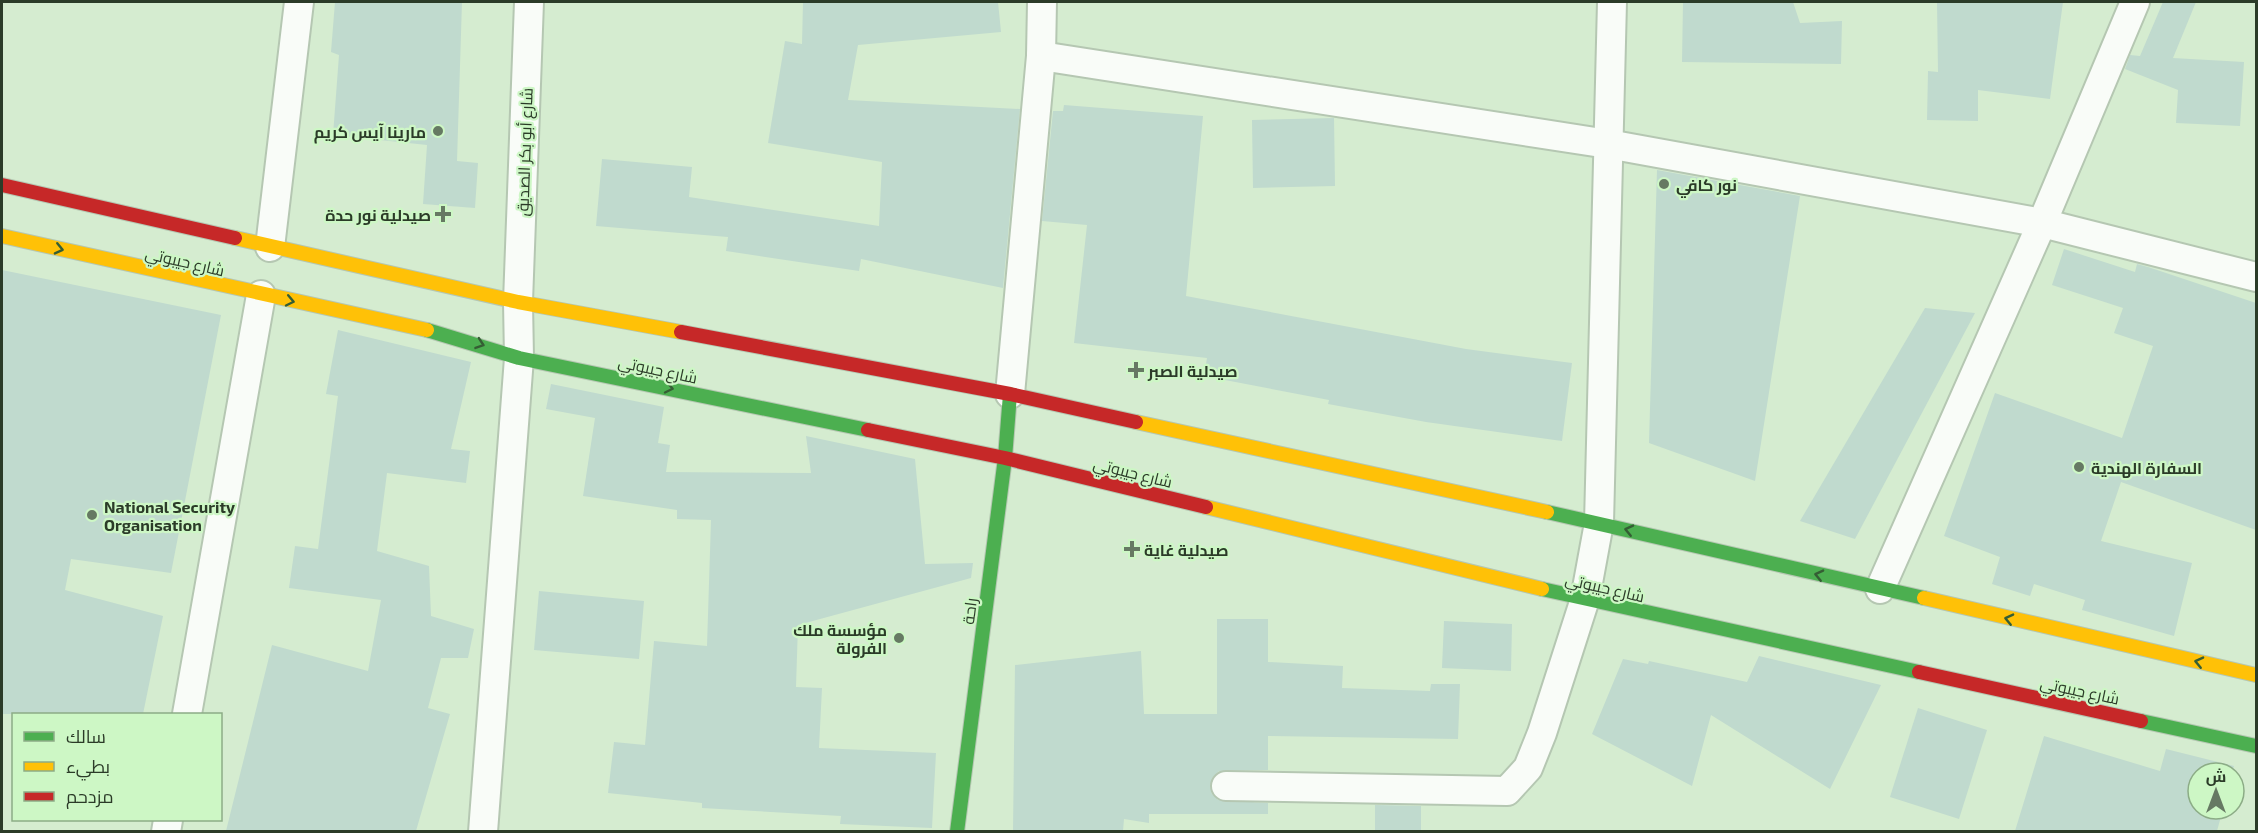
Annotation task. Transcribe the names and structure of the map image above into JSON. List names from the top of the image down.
{
  "streets": {
    "street": ["شارع أبو بكر الصديق", "شارع جيبوتي", "راحة"]
  },
  "crossings": [
    ["شارع أبو بكر الصديق", "شارع جيبوتي"],
    ["شارع جيبوتي", "راحة"]
  ],
  "places": {
    "other": [
      "مارينا آيس كريم",
      "نور كافي",
      "السفارة الهندية",
      "National Security Organisation",
      "مؤسسة ملك الفرولة"
    ],
    "health": ["صيدلية نور حدة", "صيدلية الصبر", "صيدلية غاية"]
  },
  "legend": ["سالك", "بطيء", "مزدحم"],
  "north": "top"
}
